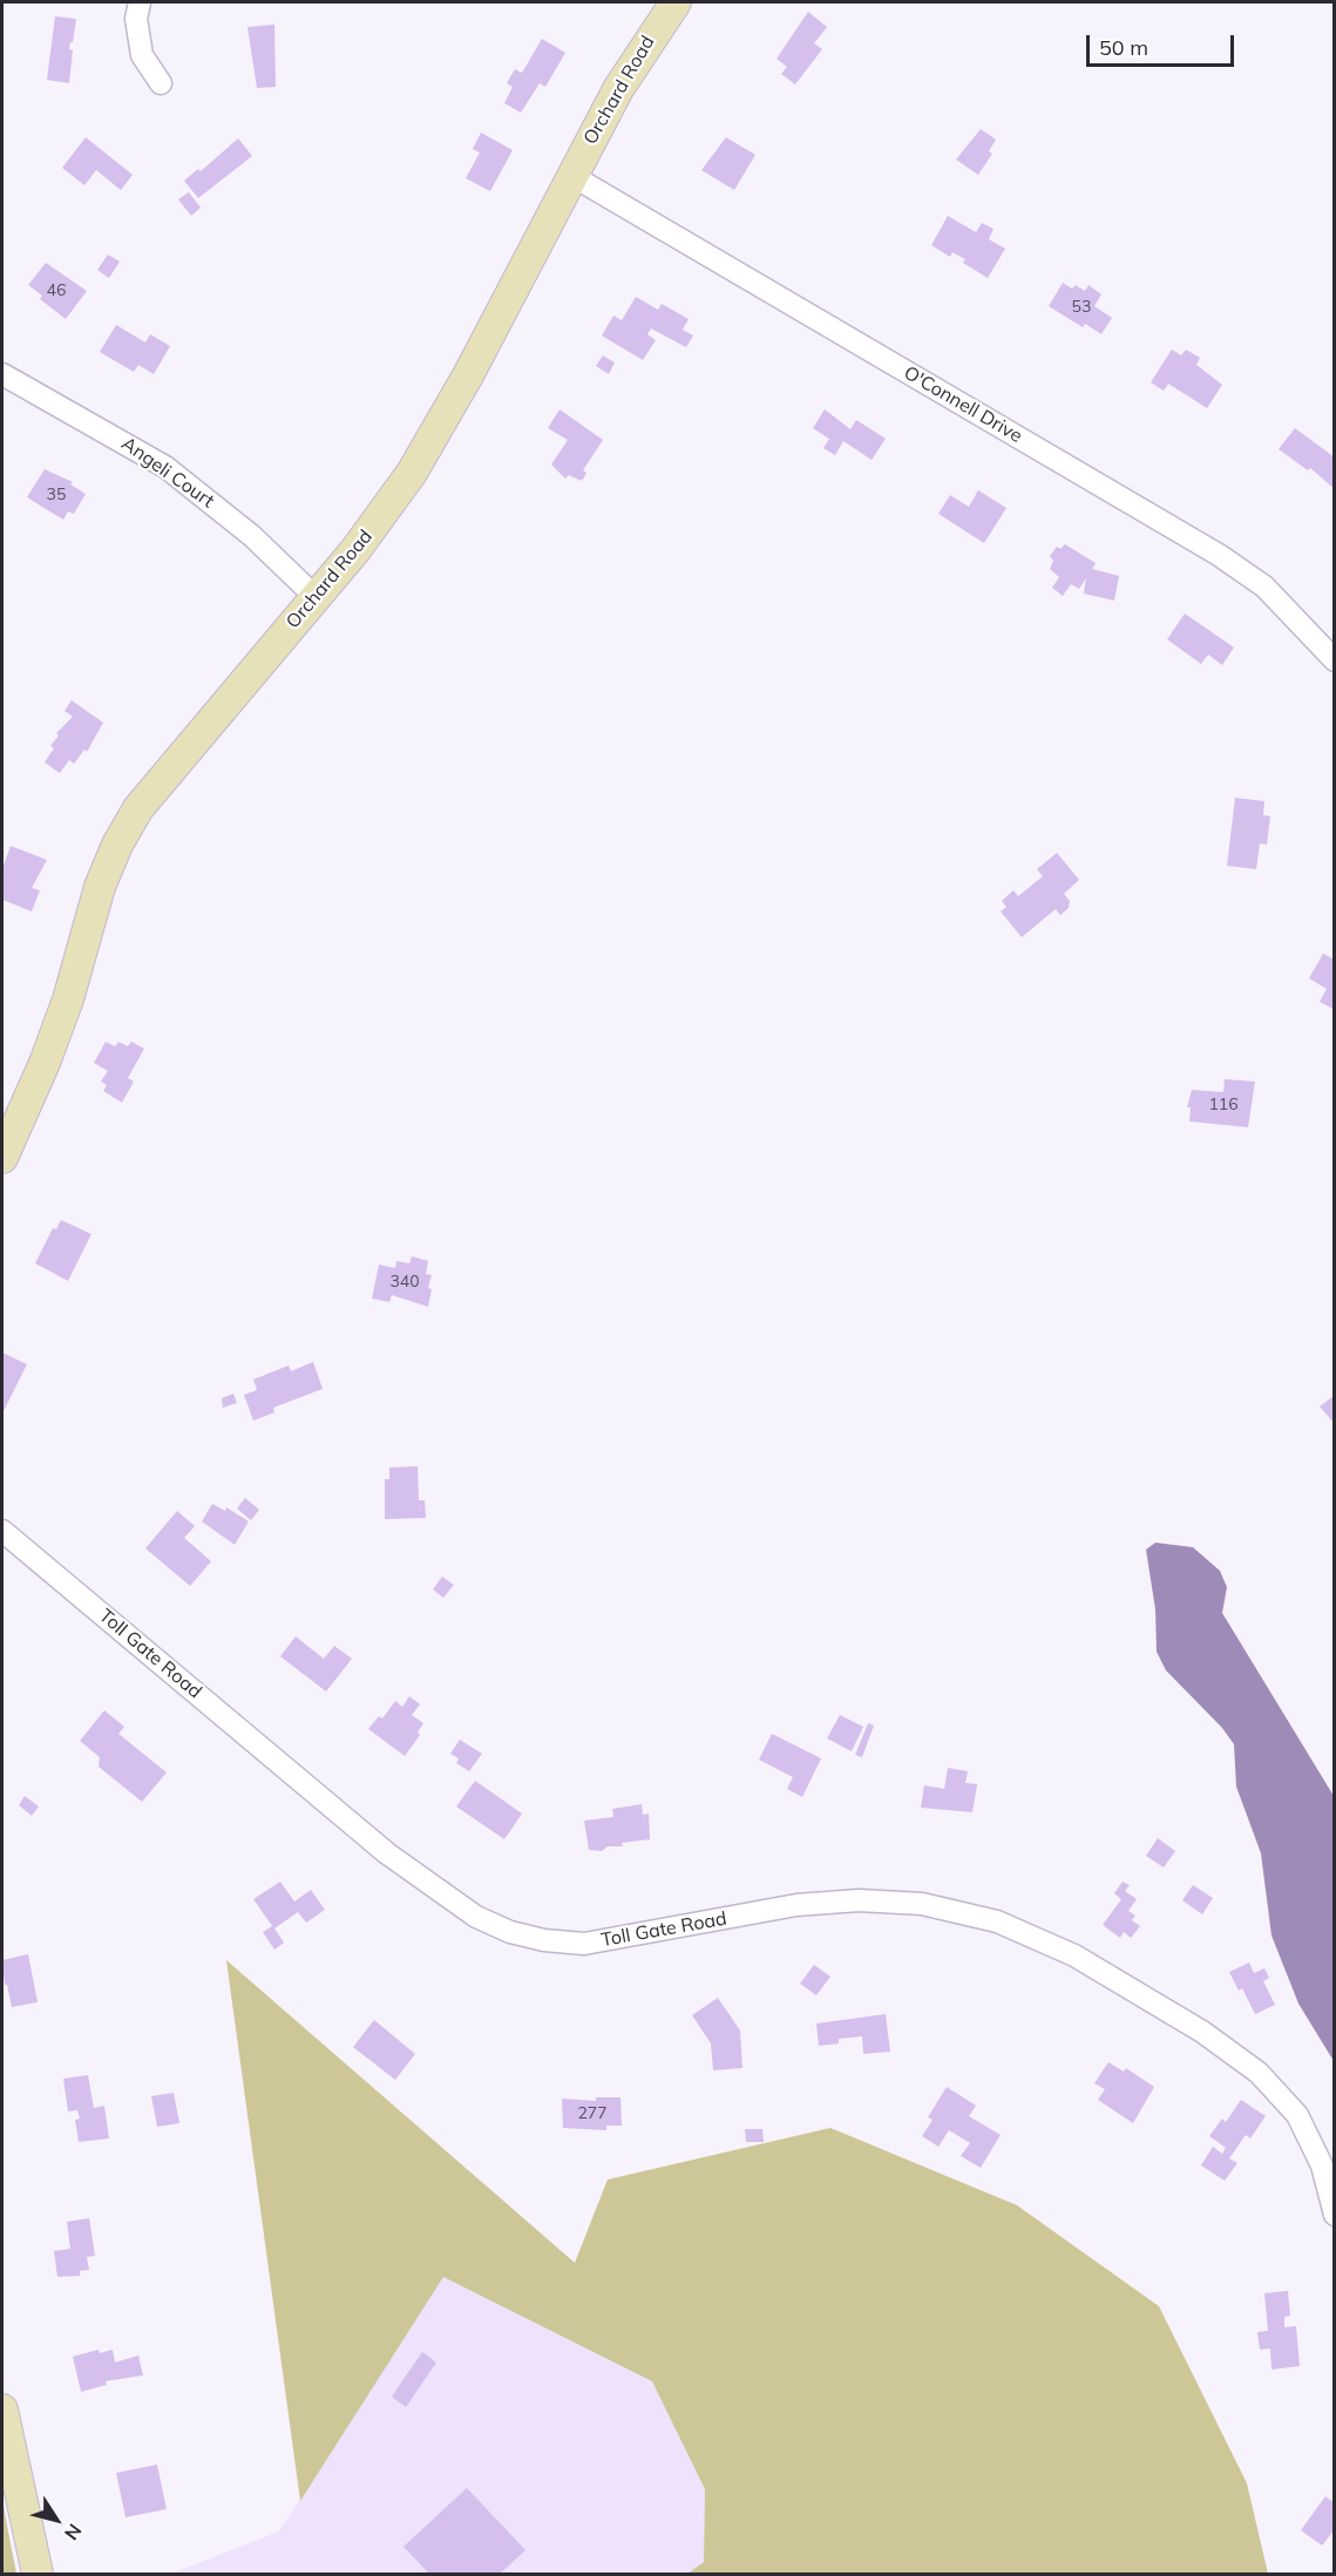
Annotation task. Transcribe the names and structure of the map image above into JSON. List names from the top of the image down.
{
  "streets": {
    "street": [
      "Orchard Road",
      "O'Connell Drive",
      "Angeli Court",
      "Toll Gate Road"
    ]
  },
  "crossings": [
    ["Orchard Road", "O'Connell Drive"],
    ["Orchard Road", "Angeli Court"]
  ],
  "house_numbers": [
    "46",
    "53",
    "35",
    "116",
    "340",
    "277"
  ],
  "scale_bar": "50 m",
  "north": "bottom right"
}
